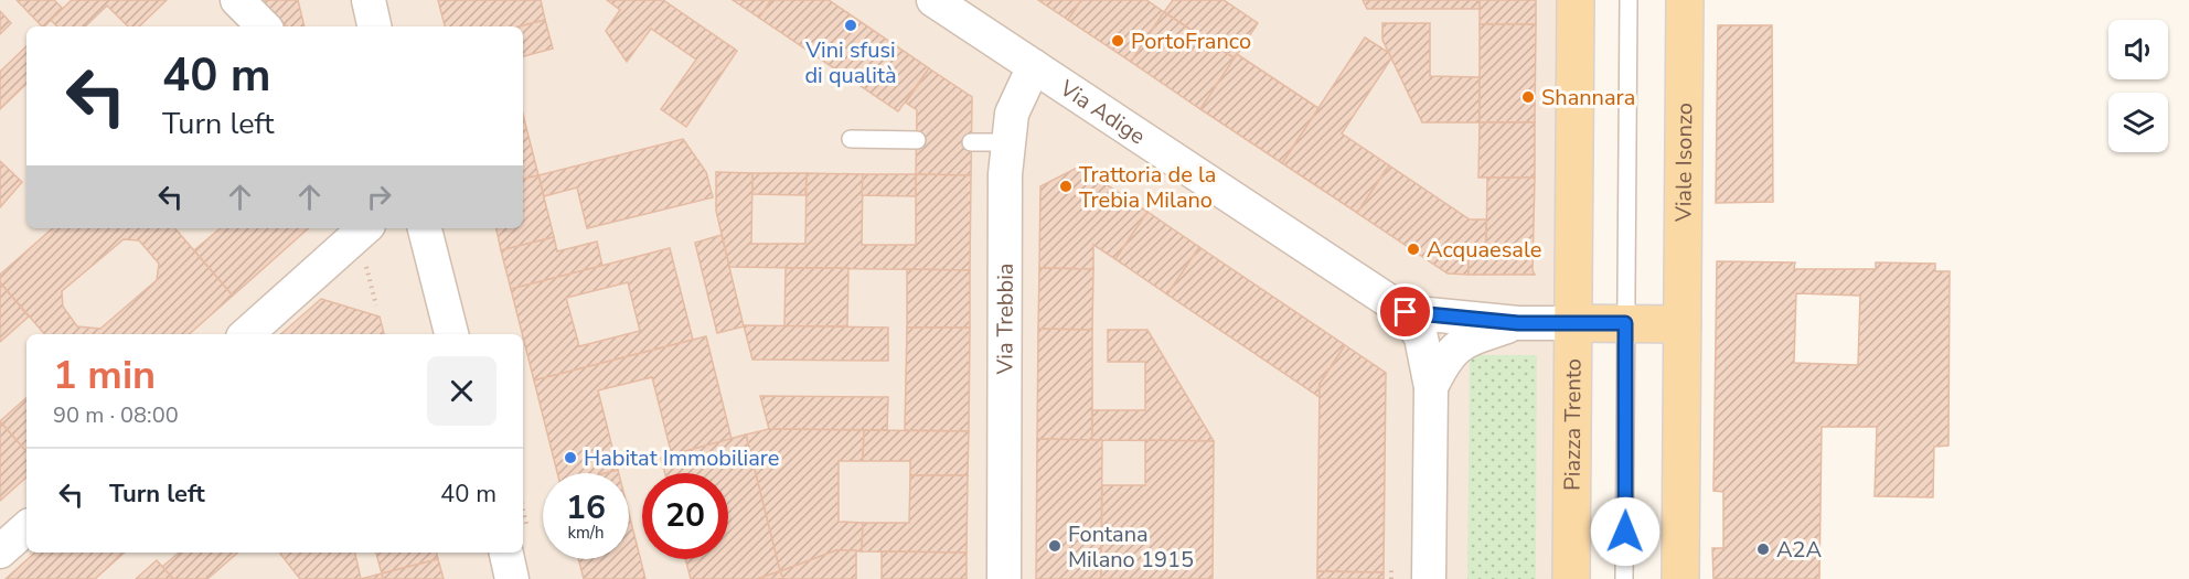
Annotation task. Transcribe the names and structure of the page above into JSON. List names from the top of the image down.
{
  "streets": {
    "main road": ["Viale Isonzo", "Piazza Trento"],
    "street": ["Via Adige", "Via Trebbia"]
  },
  "crossings": [
    ["Via Adige", "Via Trebbia"]
  ],
  "places": [
    "Vini sfusi di qualità",
    "PortoFranco",
    "Shannara",
    "Trattoria de la Trebia Milano",
    "Acquaesale",
    "Habitat Immobiliare",
    "Fontana Milano 1915",
    "A2A"
  ],
  "page": {
    "turn": ["40 m", "Turn left"],
    "heading": ["1 min", "90 m · 08:00"],
    "list": [
      {
        "name": "Turn left",
        "value": "40 m"
      }
    ],
    "speed": "16 km/h",
    "limit": "20"
  }
}
